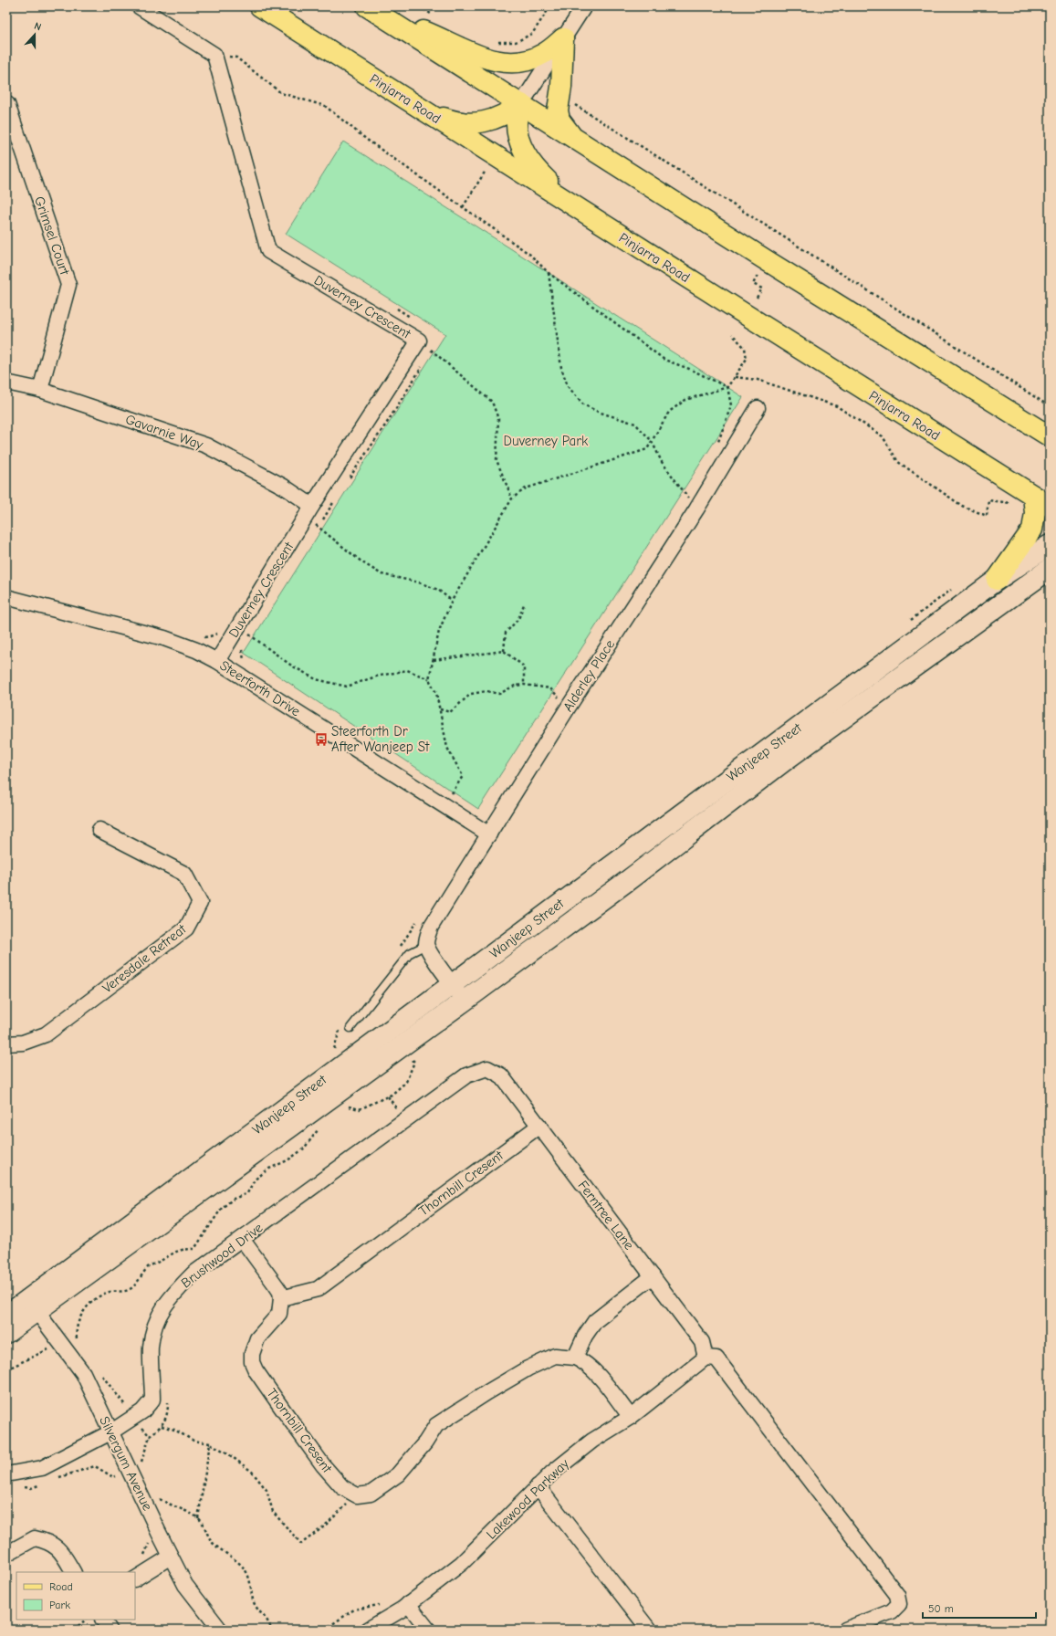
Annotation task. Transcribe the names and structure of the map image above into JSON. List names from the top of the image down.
{
  "streets": {
    "main road": ["Pinjarra Road", "Wanjeep Street"],
    "street": [
      "Grimsel Court",
      "Duverney Crescent",
      "Gavarnie Way",
      "Alderley Place",
      "Steerforth Drive",
      "Veresdale Retreat",
      "Thornbill Cresent",
      "Ferntree Lane",
      "Brushwood Drive",
      "Silvergum Avenue",
      "Lakewood Parkway"
    ]
  },
  "crossings": [
    ["Grimsel Court", "Gavarnie Way"],
    ["Duverney Crescent", "Gavarnie Way"],
    ["Duverney Crescent", "Steerforth Drive"],
    ["Alderley Place", "Steerforth Drive"],
    ["Wanjeep Street", "Silvergum Avenue"],
    ["Thornbill Cresent", "Ferntree Lane"],
    ["Ferntree Lane", "Brushwood Drive"],
    ["Ferntree Lane", "Lakewood Parkway"],
    ["Brushwood Drive", "Silvergum Avenue"]
  ],
  "parks": ["Duverney Park"],
  "places": {
    "bus stop": ["Steerforth Dr After Wanjeep St"]
  },
  "legend": ["Road", "Park"],
  "scale_bar": "50 m",
  "north": "top"
}
